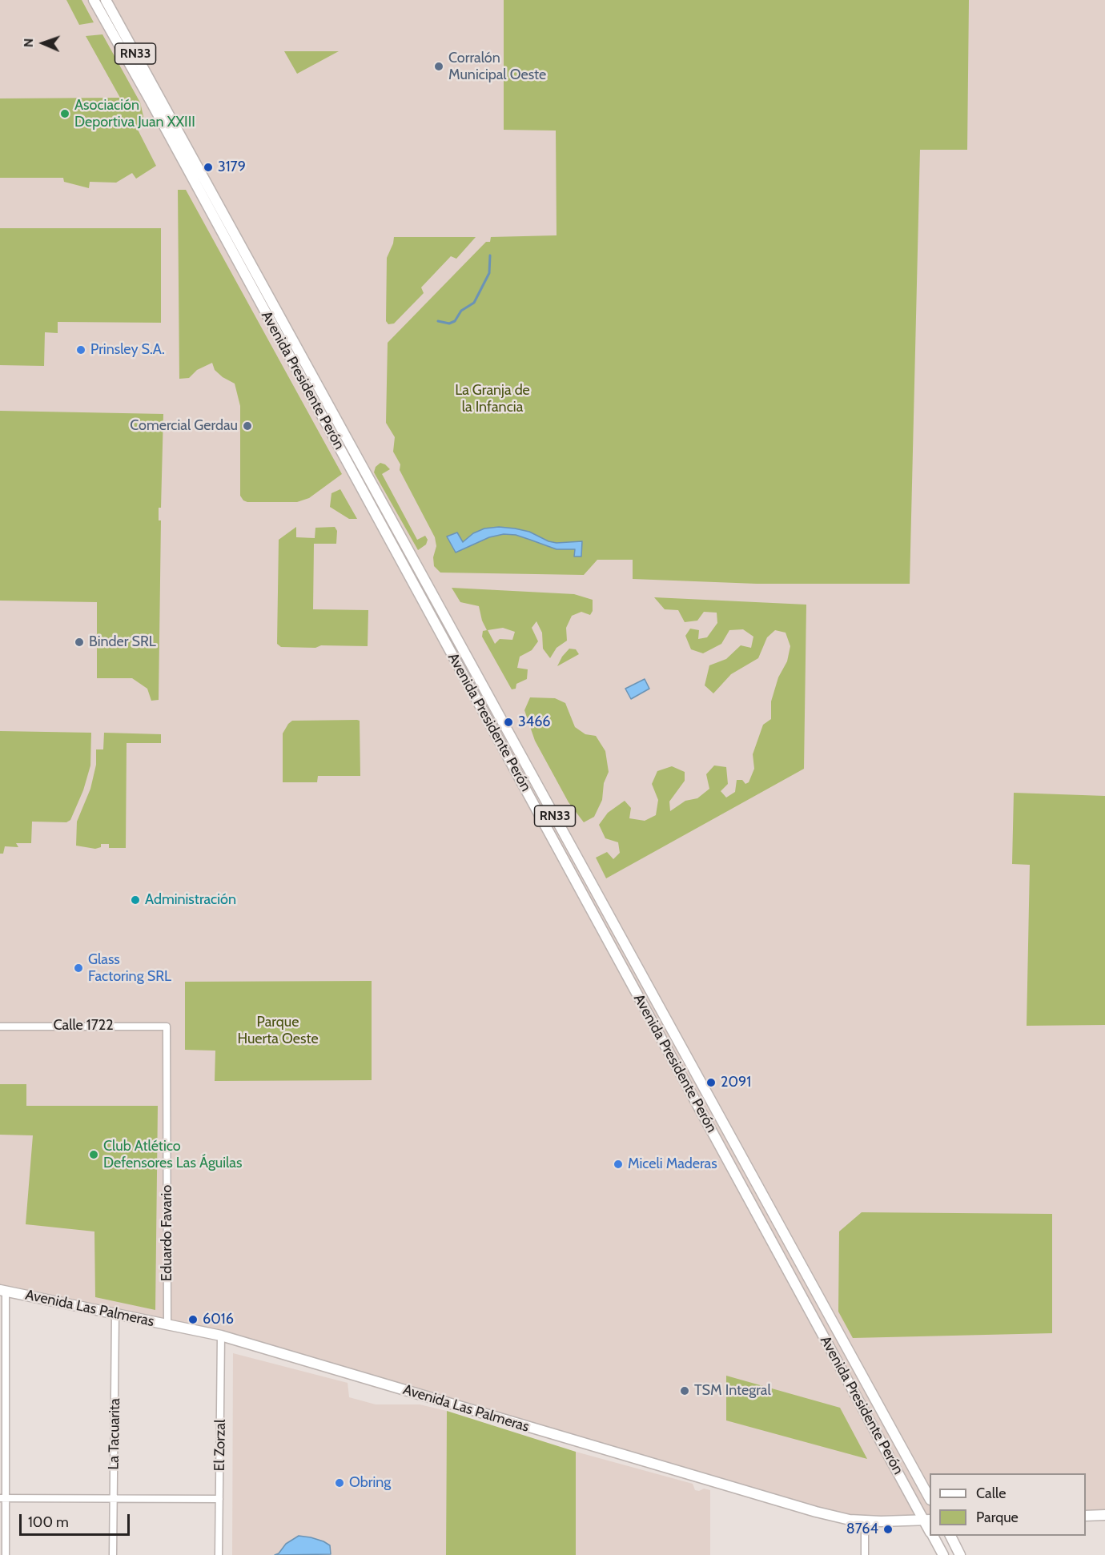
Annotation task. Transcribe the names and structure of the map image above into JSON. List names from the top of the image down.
{
  "streets": {
    "main road": ["RN33", "Avenida Presidente Perón", "Avenida Las Palmeras"],
    "street": [
      "Calle 1722",
      "Eduardo Favario",
      "La Tacuarita",
      "El Zorzal"
    ]
  },
  "crossings": [
    ["Avenida Presidente Perón", "Avenida Las Palmeras"],
    ["Calle 1722", "Eduardo Favario"],
    ["Eduardo Favario", "Avenida Las Palmeras"],
    ["Avenida Las Palmeras", "La Tacuarita"],
    ["Avenida Las Palmeras", "El Zorzal"]
  ],
  "parks": ["La Granja de la Infancia", "Parque Huerta Oeste"],
  "places": [
    "Corralón Municipal Oeste",
    "Asociación Deportiva Juan XXIII",
    "3179",
    "Prinsley S.A.",
    "Comercial Gerdau",
    "Binder SRL",
    "3466",
    "Administración",
    "Glass Factoring SRL",
    "2091",
    "Club Atlético Defensores Las Águilas",
    "Miceli Maderas",
    "6016",
    "TSM Integral",
    "Obring",
    "8764"
  ],
  "legend": ["Calle", "Parque"],
  "scale_bar": "100 m",
  "north": "left"
}
